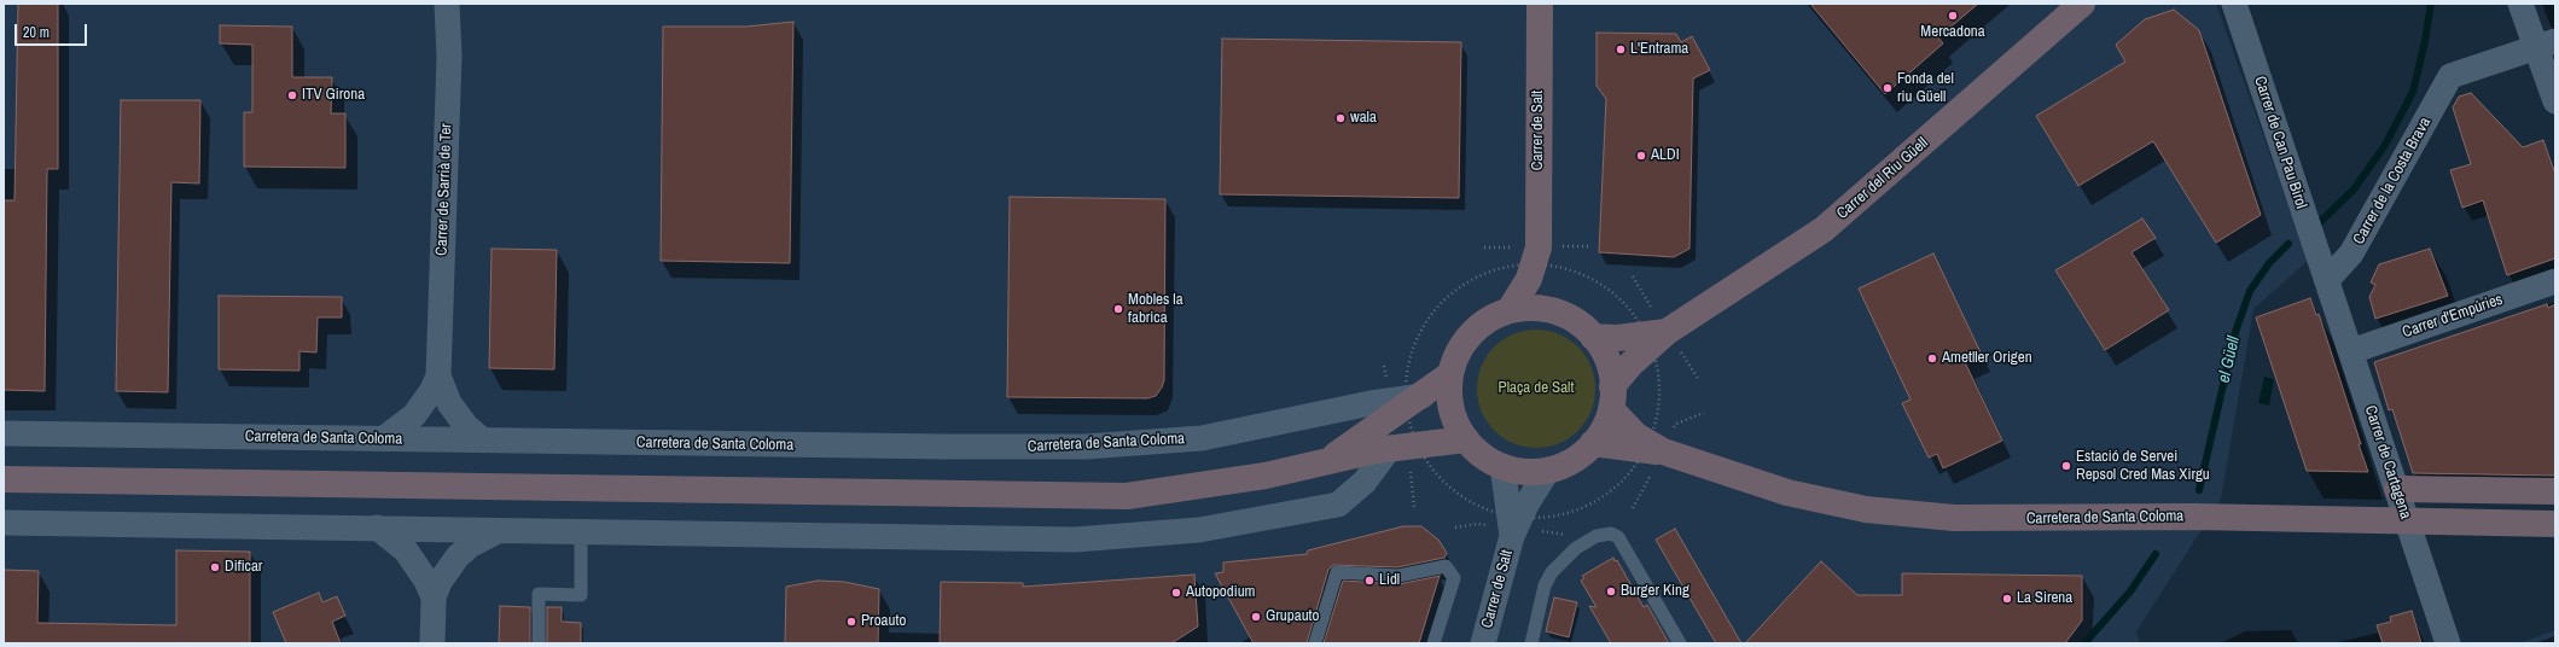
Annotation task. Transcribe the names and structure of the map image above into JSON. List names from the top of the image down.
{
  "streets": {
    "street": [
      "Carrer de Salt",
      "Carrer de Can Pau Birol",
      "Carrer del Riu Güell",
      "Carrer de la Costa Brava",
      "Carrer de Sarrià de Ter",
      "Carrer d'Empúries",
      "Carretera de Santa Coloma",
      "Carrer de Cartagena"
    ]
  },
  "crossings": [
    ["Carrer de Salt", "Carrer del Riu Güell"],
    ["Carrer de Salt", "Carretera de Santa Coloma"],
    ["Carrer de Can Pau Birol", "Carrer de la Costa Brava"],
    ["Carrer de Can Pau Birol", "Carrer de Cartagena"],
    ["Carrer del Riu Güell", "Carretera de Santa Coloma"],
    ["Carrer de la Costa Brava", "Carrer de Cartagena"],
    ["Carrer de Sarrià de Ter", "Carretera de Santa Coloma"],
    ["Carrer d'Empúries", "Carrer de Cartagena"],
    ["Carretera de Santa Coloma", "Carrer de Cartagena"]
  ],
  "water": ["el Güell"],
  "parks": ["Plaça de Salt"],
  "places": [
    "Mercadona",
    "L'Entrama",
    "Fonda del riu Güell",
    "ITV Girona",
    "wala",
    "ALDI",
    "Mobles la fabrica",
    "Ametller Origen",
    "Estació de Servei Repsol Cred Mas Xirgu",
    "Dificar",
    "Lidl",
    "Burger King",
    "Autopodium",
    "La Sirena",
    "Grupauto",
    "Proauto"
  ],
  "scale_bar": "20 m"
}
